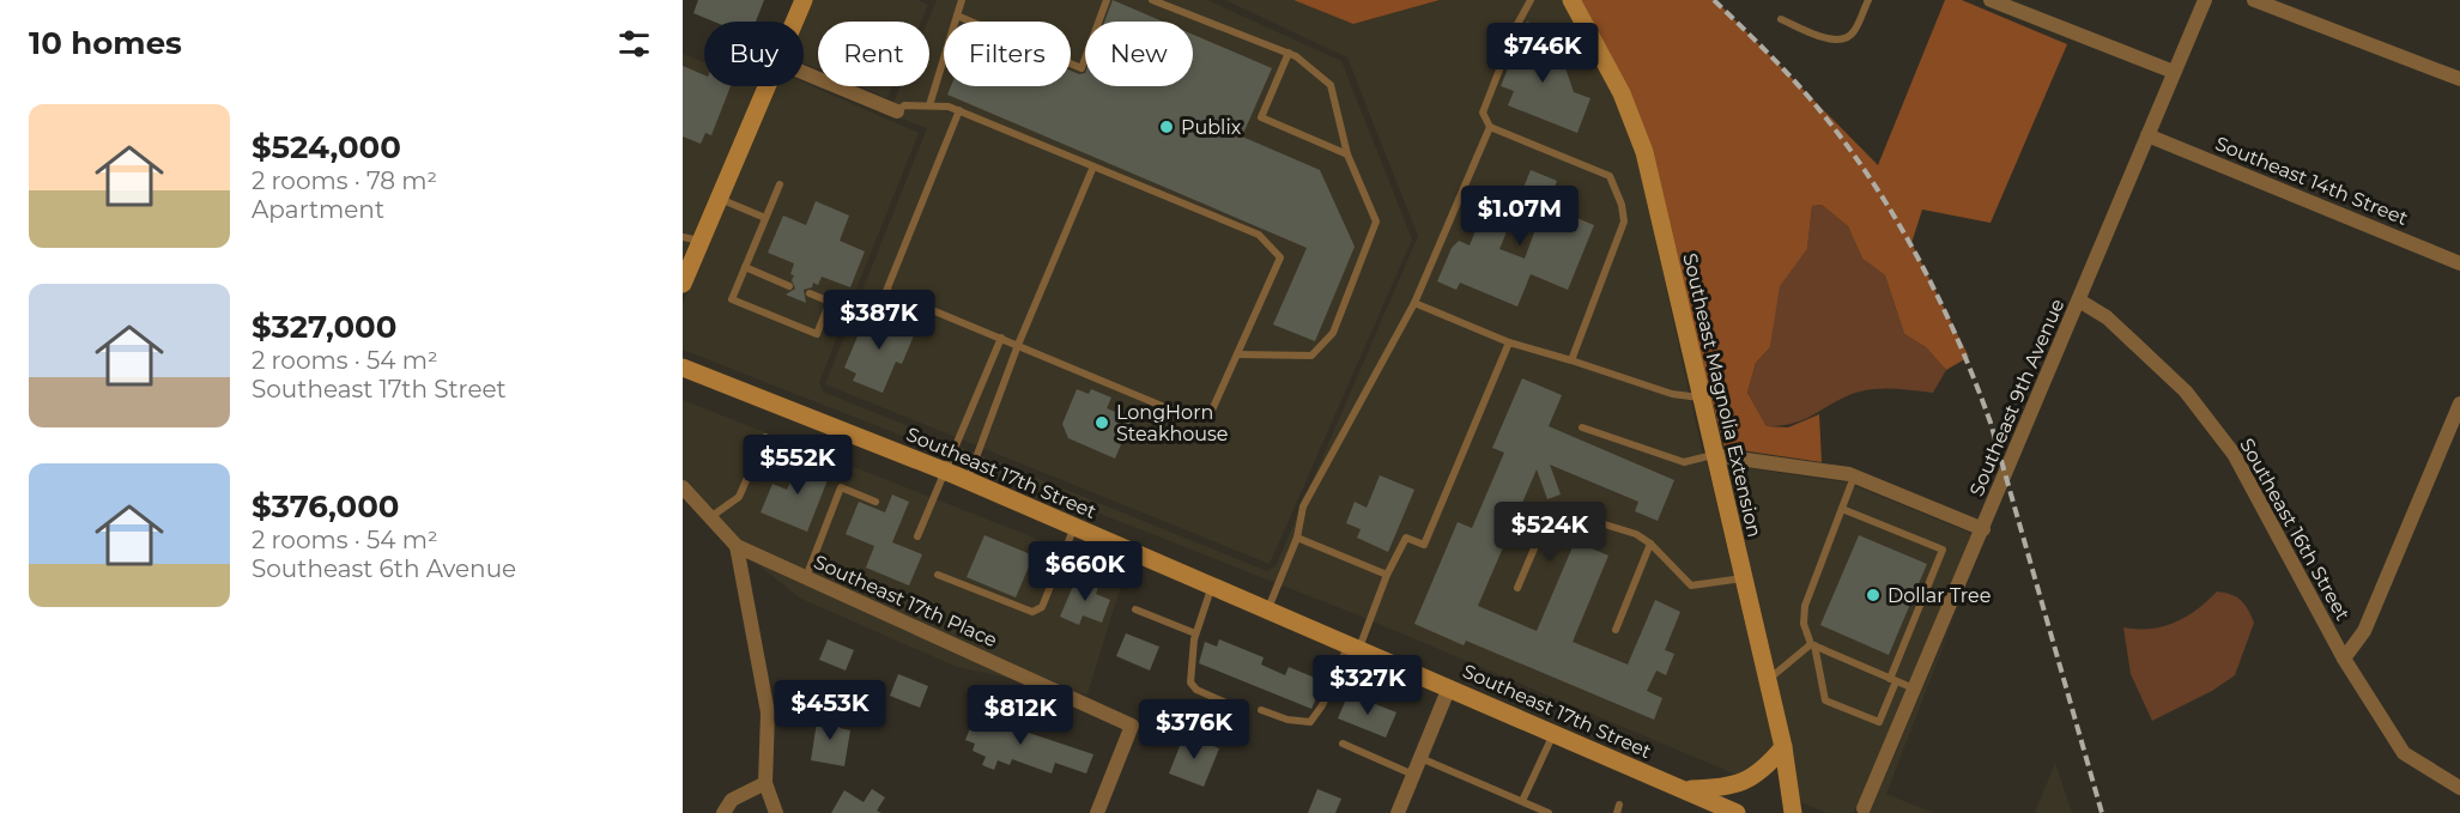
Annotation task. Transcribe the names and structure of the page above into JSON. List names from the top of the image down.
{
  "streets": {
    "main road": ["Southeast Magnolia Extension", "Southeast 17th Street"],
    "street": [
      "Southeast 14th Street",
      "Southeast 9th Avenue",
      "Southeast 16th Street",
      "Southeast 17th Place"
    ]
  },
  "crossings": [
    ["Southeast 14th Street", "Southeast 9th Avenue"],
    ["Southeast 9th Avenue", "Southeast 16th Street"]
  ],
  "places": ["Publix", "LongHorn Steakhouse", "Dollar Tree"],
  "page": {
    "heading": "10 homes",
    "chip": [
      "Buy",
      "Rent",
      "Filters",
      "New"
    ],
    "price": [
      "$746K",
      "$1.07M",
      "$387K",
      "$552K",
      "$524K",
      "$660K",
      "$327K",
      "$453K",
      "$812K",
      "$376K"
    ],
    "list": [
      {
        "name": "$524,000",
        "note": "2 rooms · 78 m² · Apartment"
      },
      {
        "name": "$327,000",
        "note": "2 rooms · 54 m² · Southeast 17th Street"
      },
      {
        "name": "$376,000",
        "note": "2 rooms · 54 m² · Southeast 6th Avenue"
      }
    ]
  }
}
